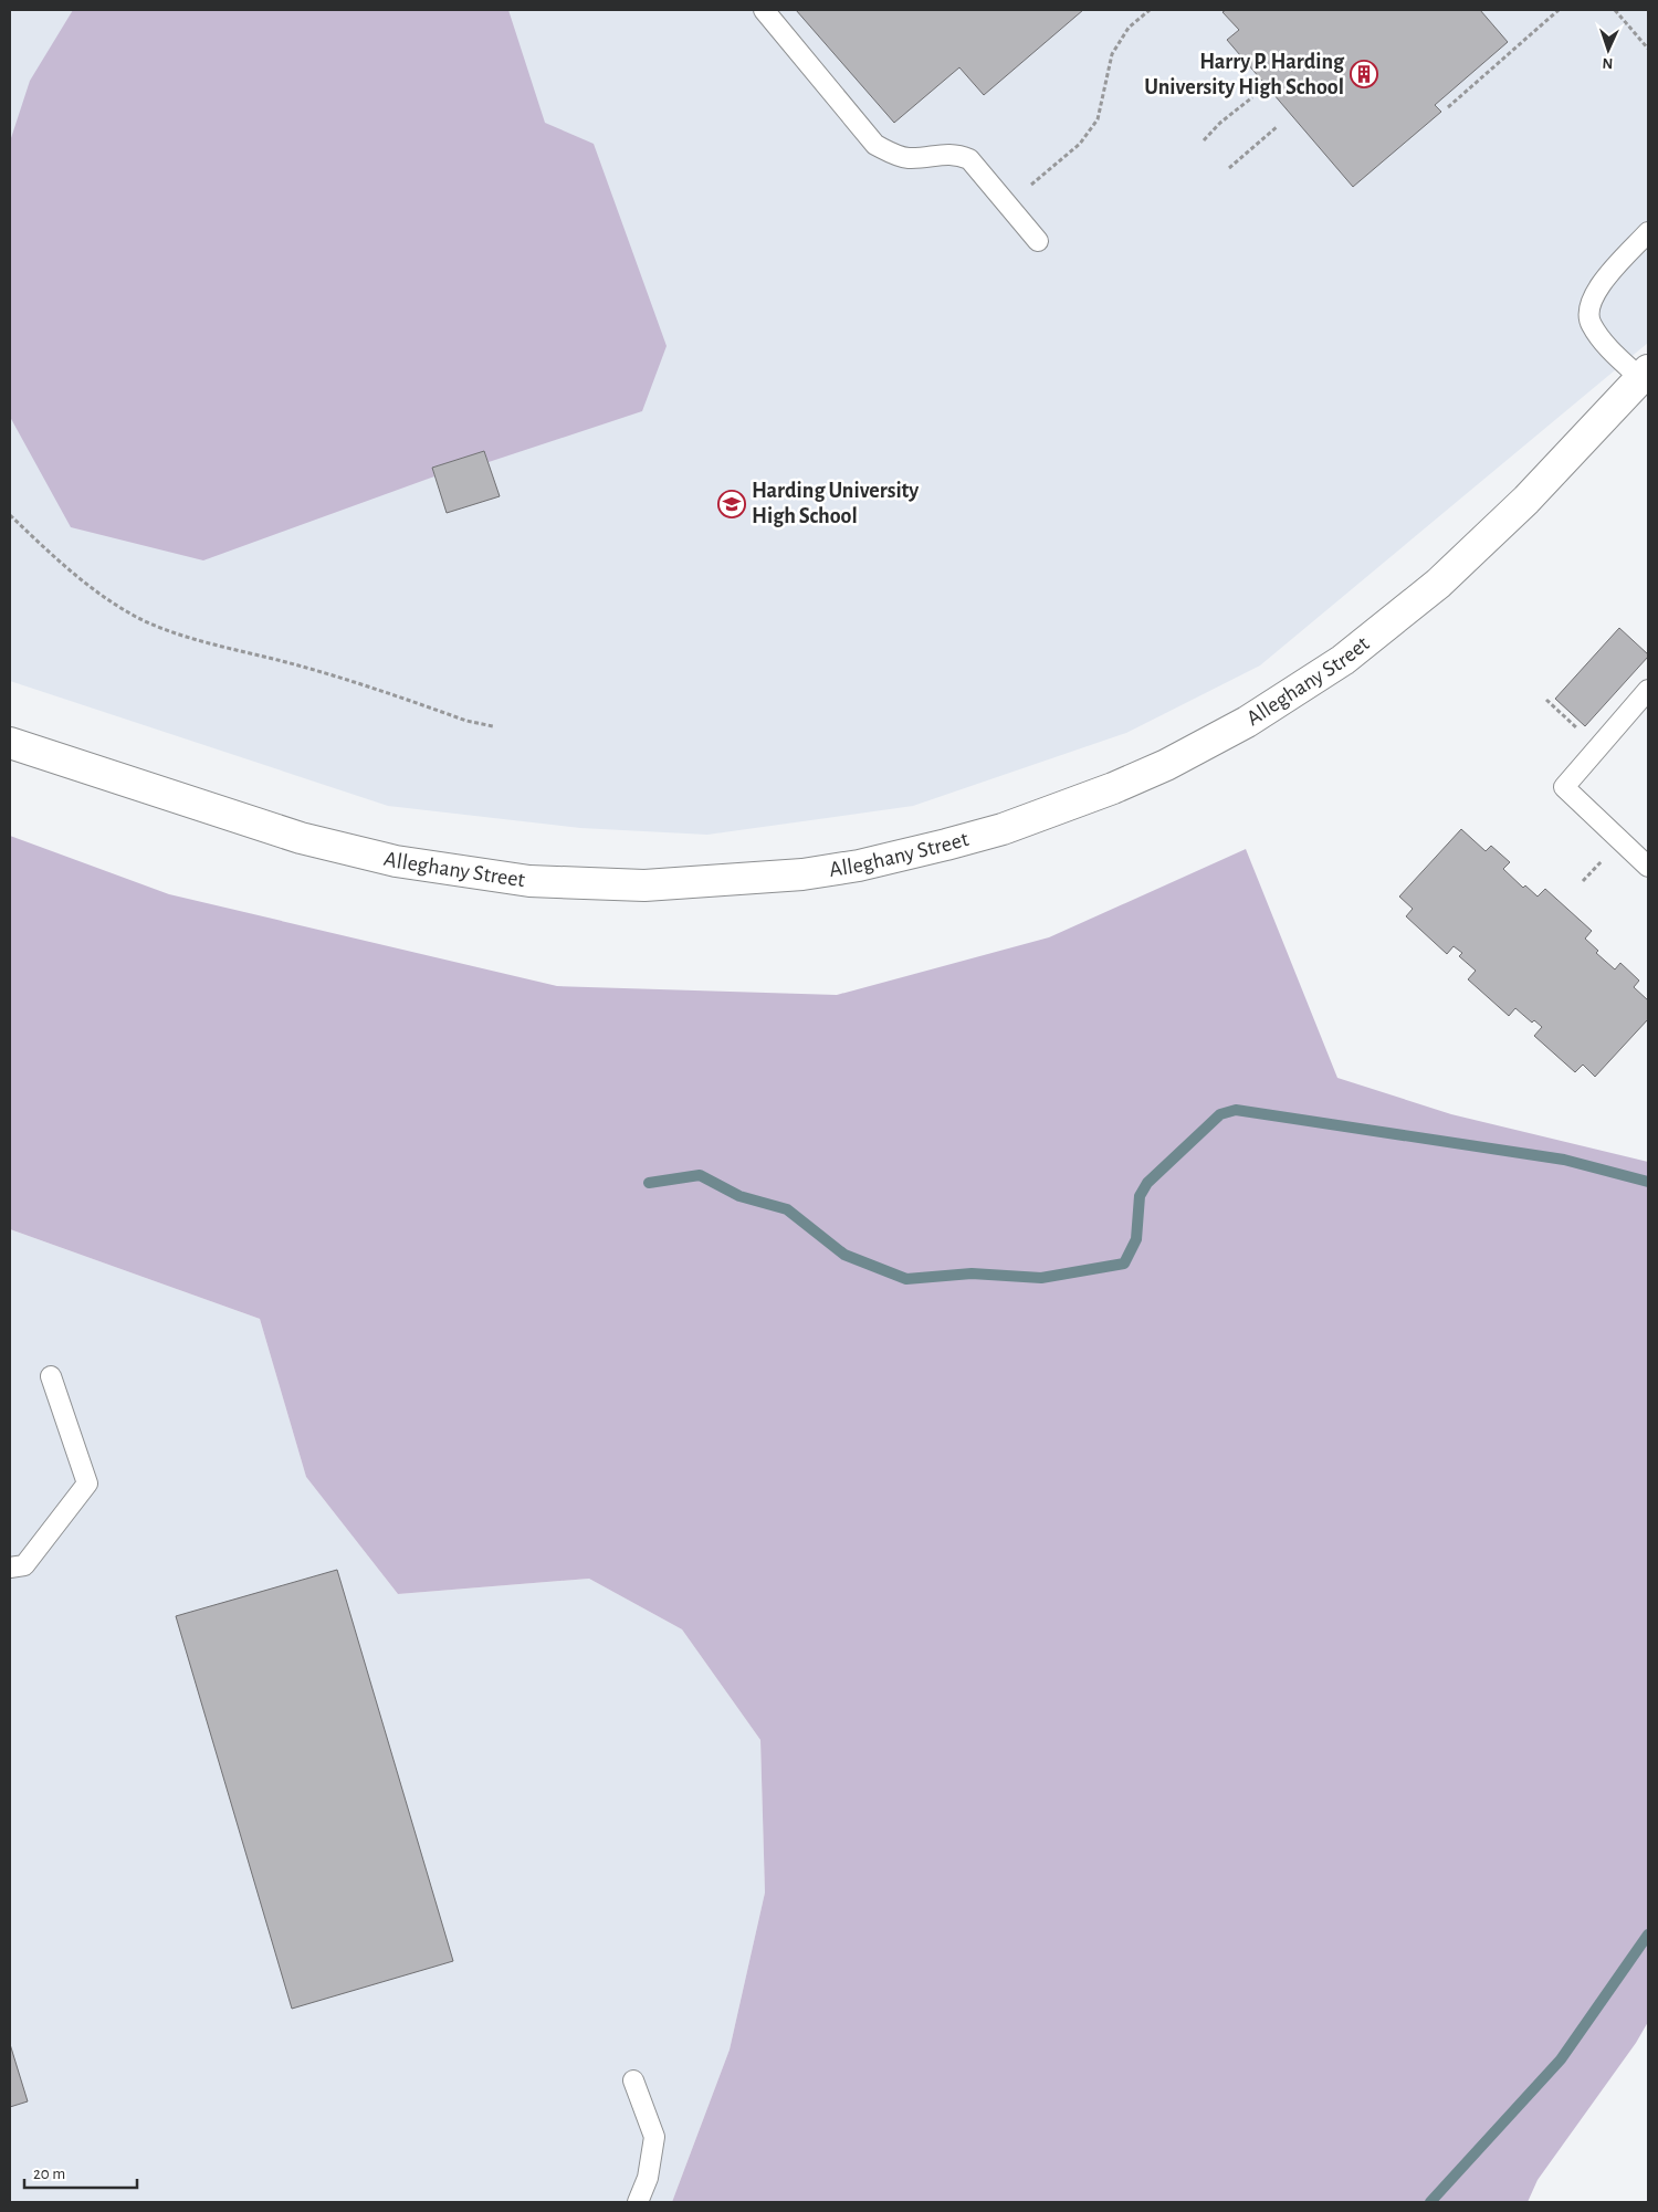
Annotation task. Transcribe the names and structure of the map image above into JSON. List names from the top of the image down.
{
  "streets": {
    "street": ["Alleghany Street"]
  },
  "places": {
    "building": ["Harry P. Harding University High School"],
    "school or university": ["Harding University High School"]
  },
  "scale_bar": "20 m",
  "north": "bottom"
}
